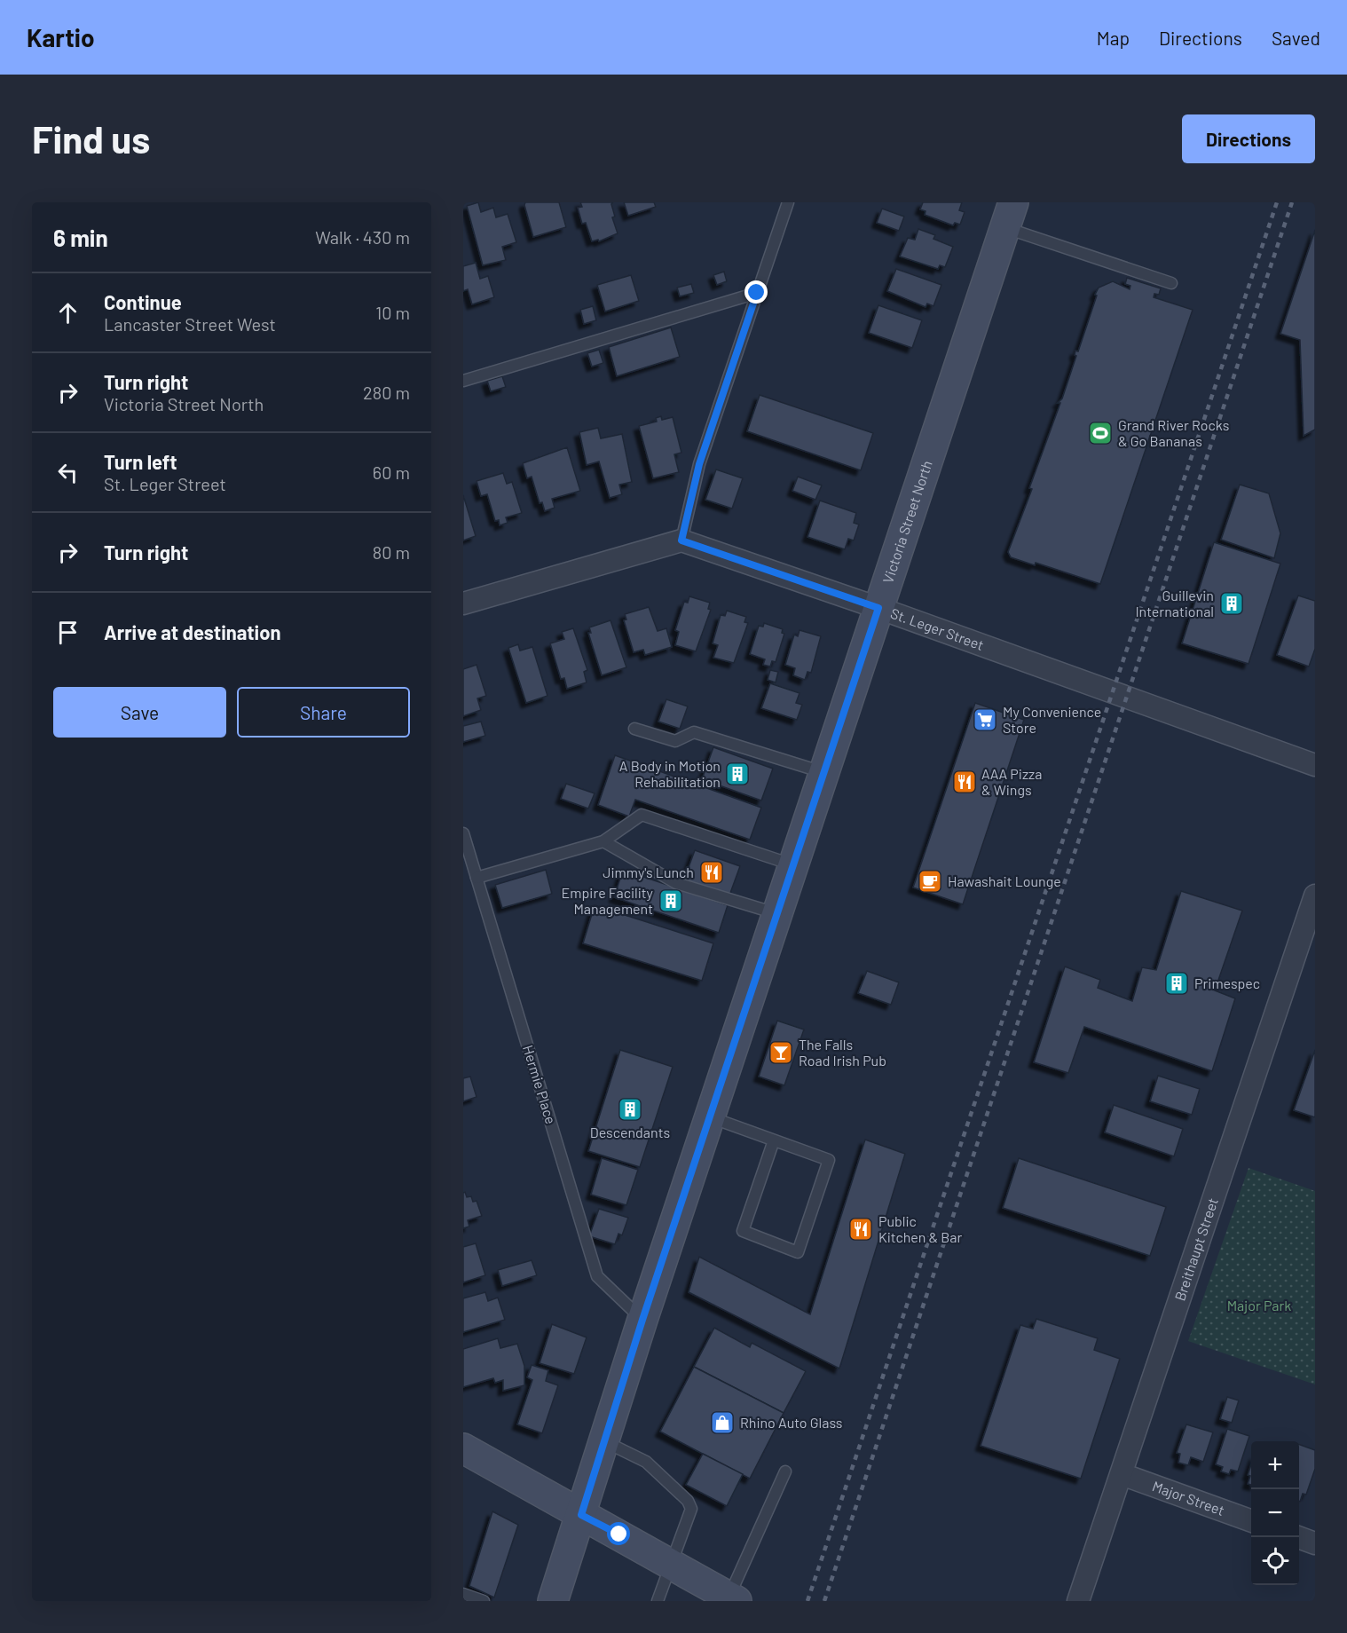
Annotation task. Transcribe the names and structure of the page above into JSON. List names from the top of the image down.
{
  "streets": {
    "main road": ["Victoria Street North"],
    "street": ["St. Leger Street", "Breithaupt Street", "Major Street"],
    "lane": ["Hermie Place"]
  },
  "crossings": [
    ["Victoria Street North", "St. Leger Street"],
    ["Victoria Street North", "Hermie Place"],
    ["Breithaupt Street", "Major Street"]
  ],
  "parks": ["Major Park"],
  "places": {
    "sports": ["Grand River Rocks & Go Bananas"],
    "building": [
      "Guillevin International",
      "A Body in Motion Rehabilitation",
      "Empire Facility Management",
      "Primespec",
      "Descendants"
    ],
    "supermarket": ["My Convenience Store"],
    "restaurant": ["AAA Pizza & Wings", "Jimmy's Lunch", "Public Kitchen & Bar"],
    "cafe": ["Hawashait Lounge"],
    "bar": ["The Falls Road Irish Pub"],
    "shop": ["Rhino Auto Glass"]
  },
  "page": {
    "header": "Kartio",
    "nav": ["Map", "Directions", "Saved"],
    "buttons": [
      "Directions",
      ["Save", "Share"]
    ],
    "title": "Find us",
    "heading": ["6 min", "Walk · 430 m"],
    "list": [
      ["Continue", "Lancaster Street West", "10 m"],
      ["Turn right", "Victoria Street North", "280 m"],
      ["Turn left", "St. Leger Street", "60 m"],
      ["Turn right", "80 m"],
      "Arrive at destination"
    ],
    "map_buttons": ["+", "−"]
  }
}
